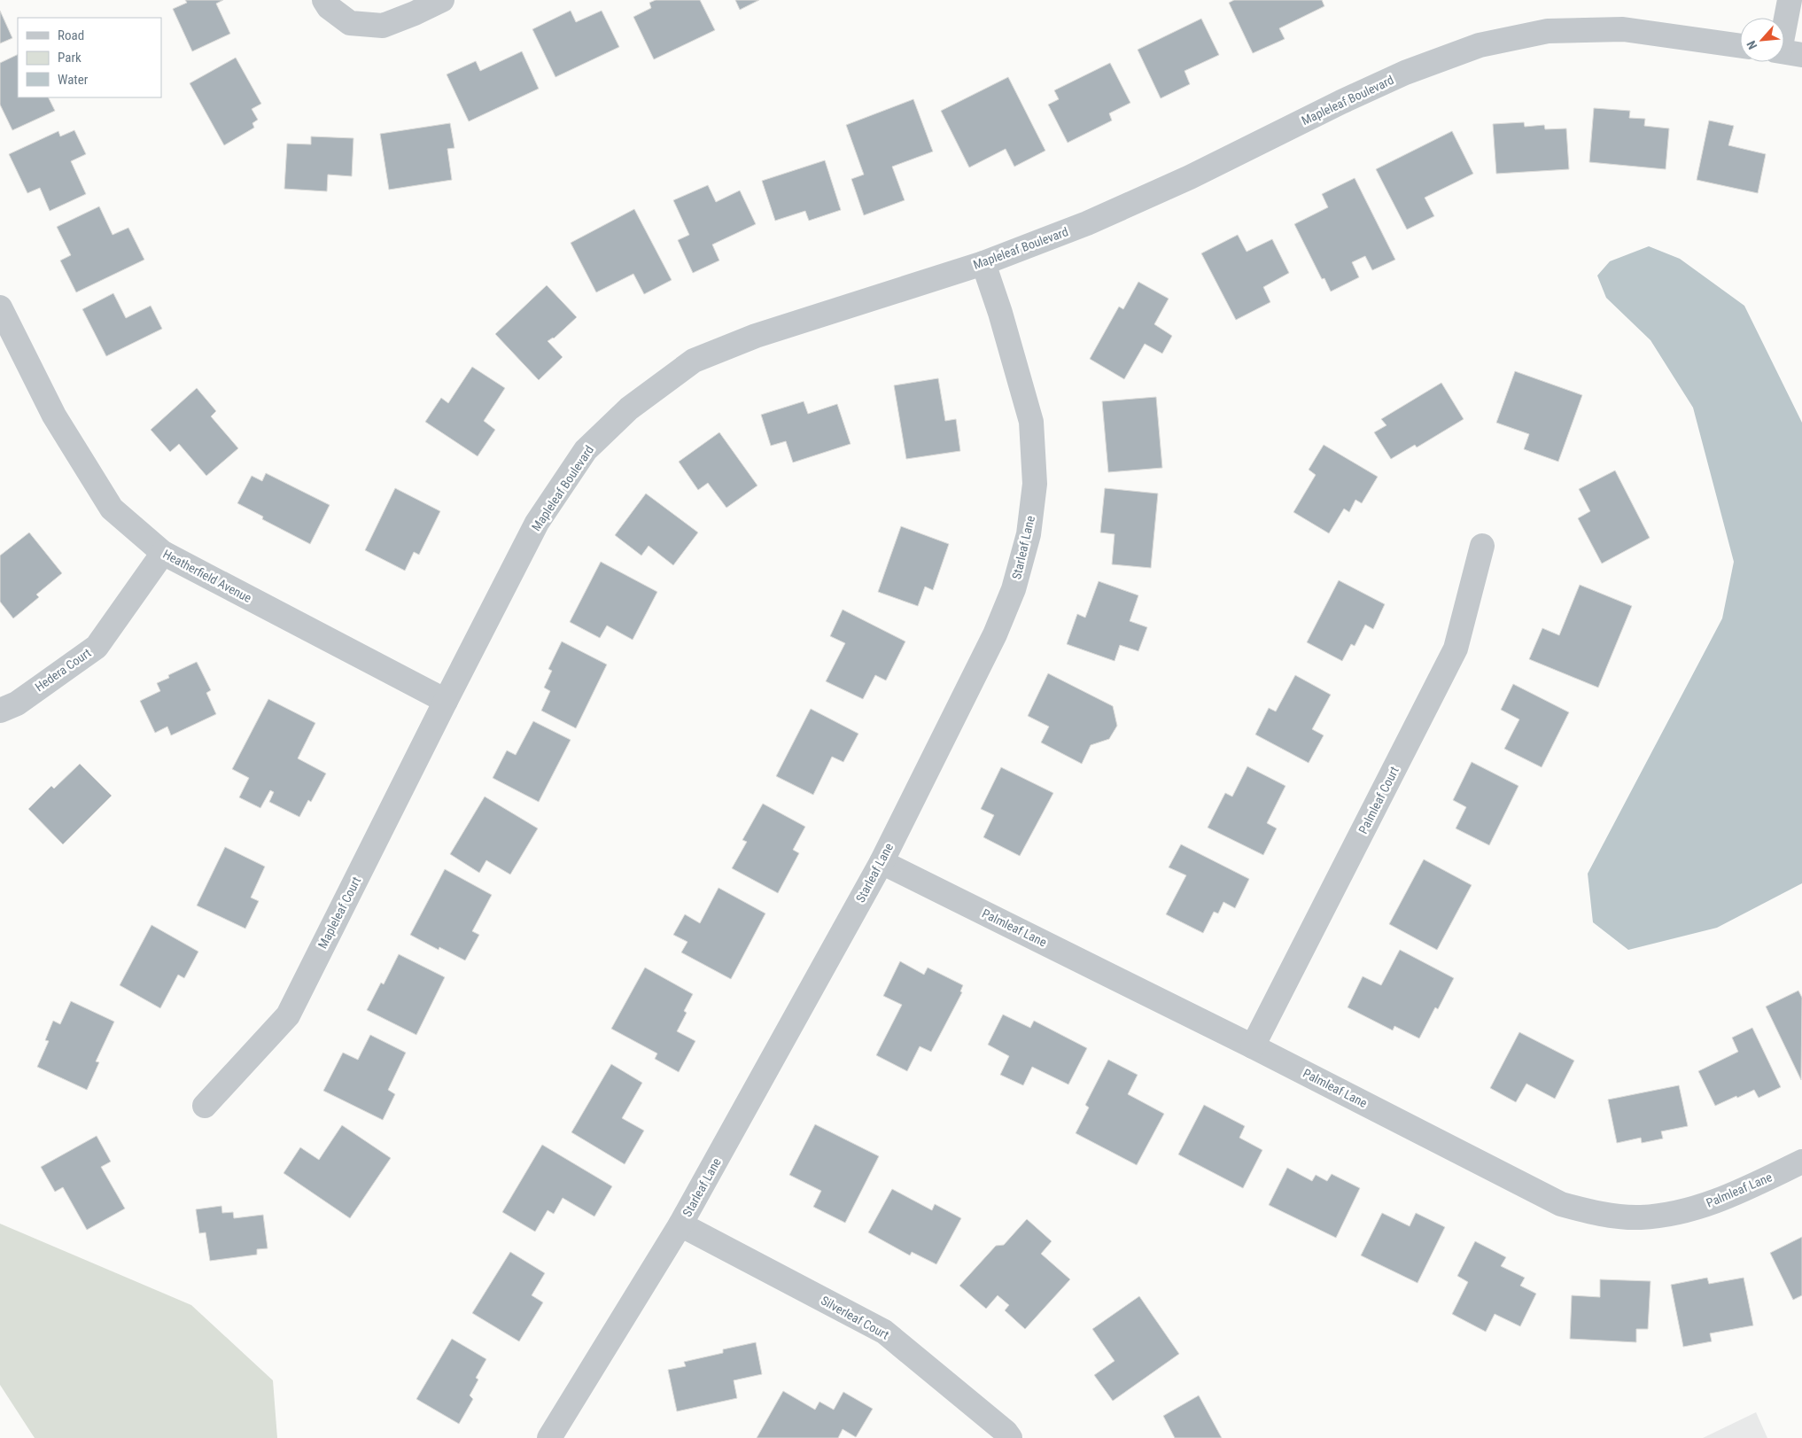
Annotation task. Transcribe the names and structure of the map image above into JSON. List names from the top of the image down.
{
  "streets": {
    "street": [
      "Mapleleaf Boulevard",
      "Starleaf Lane",
      "Heatherfield Avenue",
      "Hedera Court",
      "Palmleaf Court",
      "Mapleleaf Court",
      "Palmleaf Lane",
      "Silverleaf Court"
    ]
  },
  "crossings": [
    ["Mapleleaf Boulevard", "Starleaf Lane"],
    ["Mapleleaf Boulevard", "Heatherfield Avenue"],
    ["Mapleleaf Boulevard", "Mapleleaf Court"],
    ["Starleaf Lane", "Palmleaf Lane"],
    ["Starleaf Lane", "Silverleaf Court"],
    ["Heatherfield Avenue", "Hedera Court"],
    ["Heatherfield Avenue", "Mapleleaf Court"],
    ["Palmleaf Court", "Palmleaf Lane"]
  ],
  "legend": ["Road", "Park", "Water"],
  "north": "bottom left"
}
